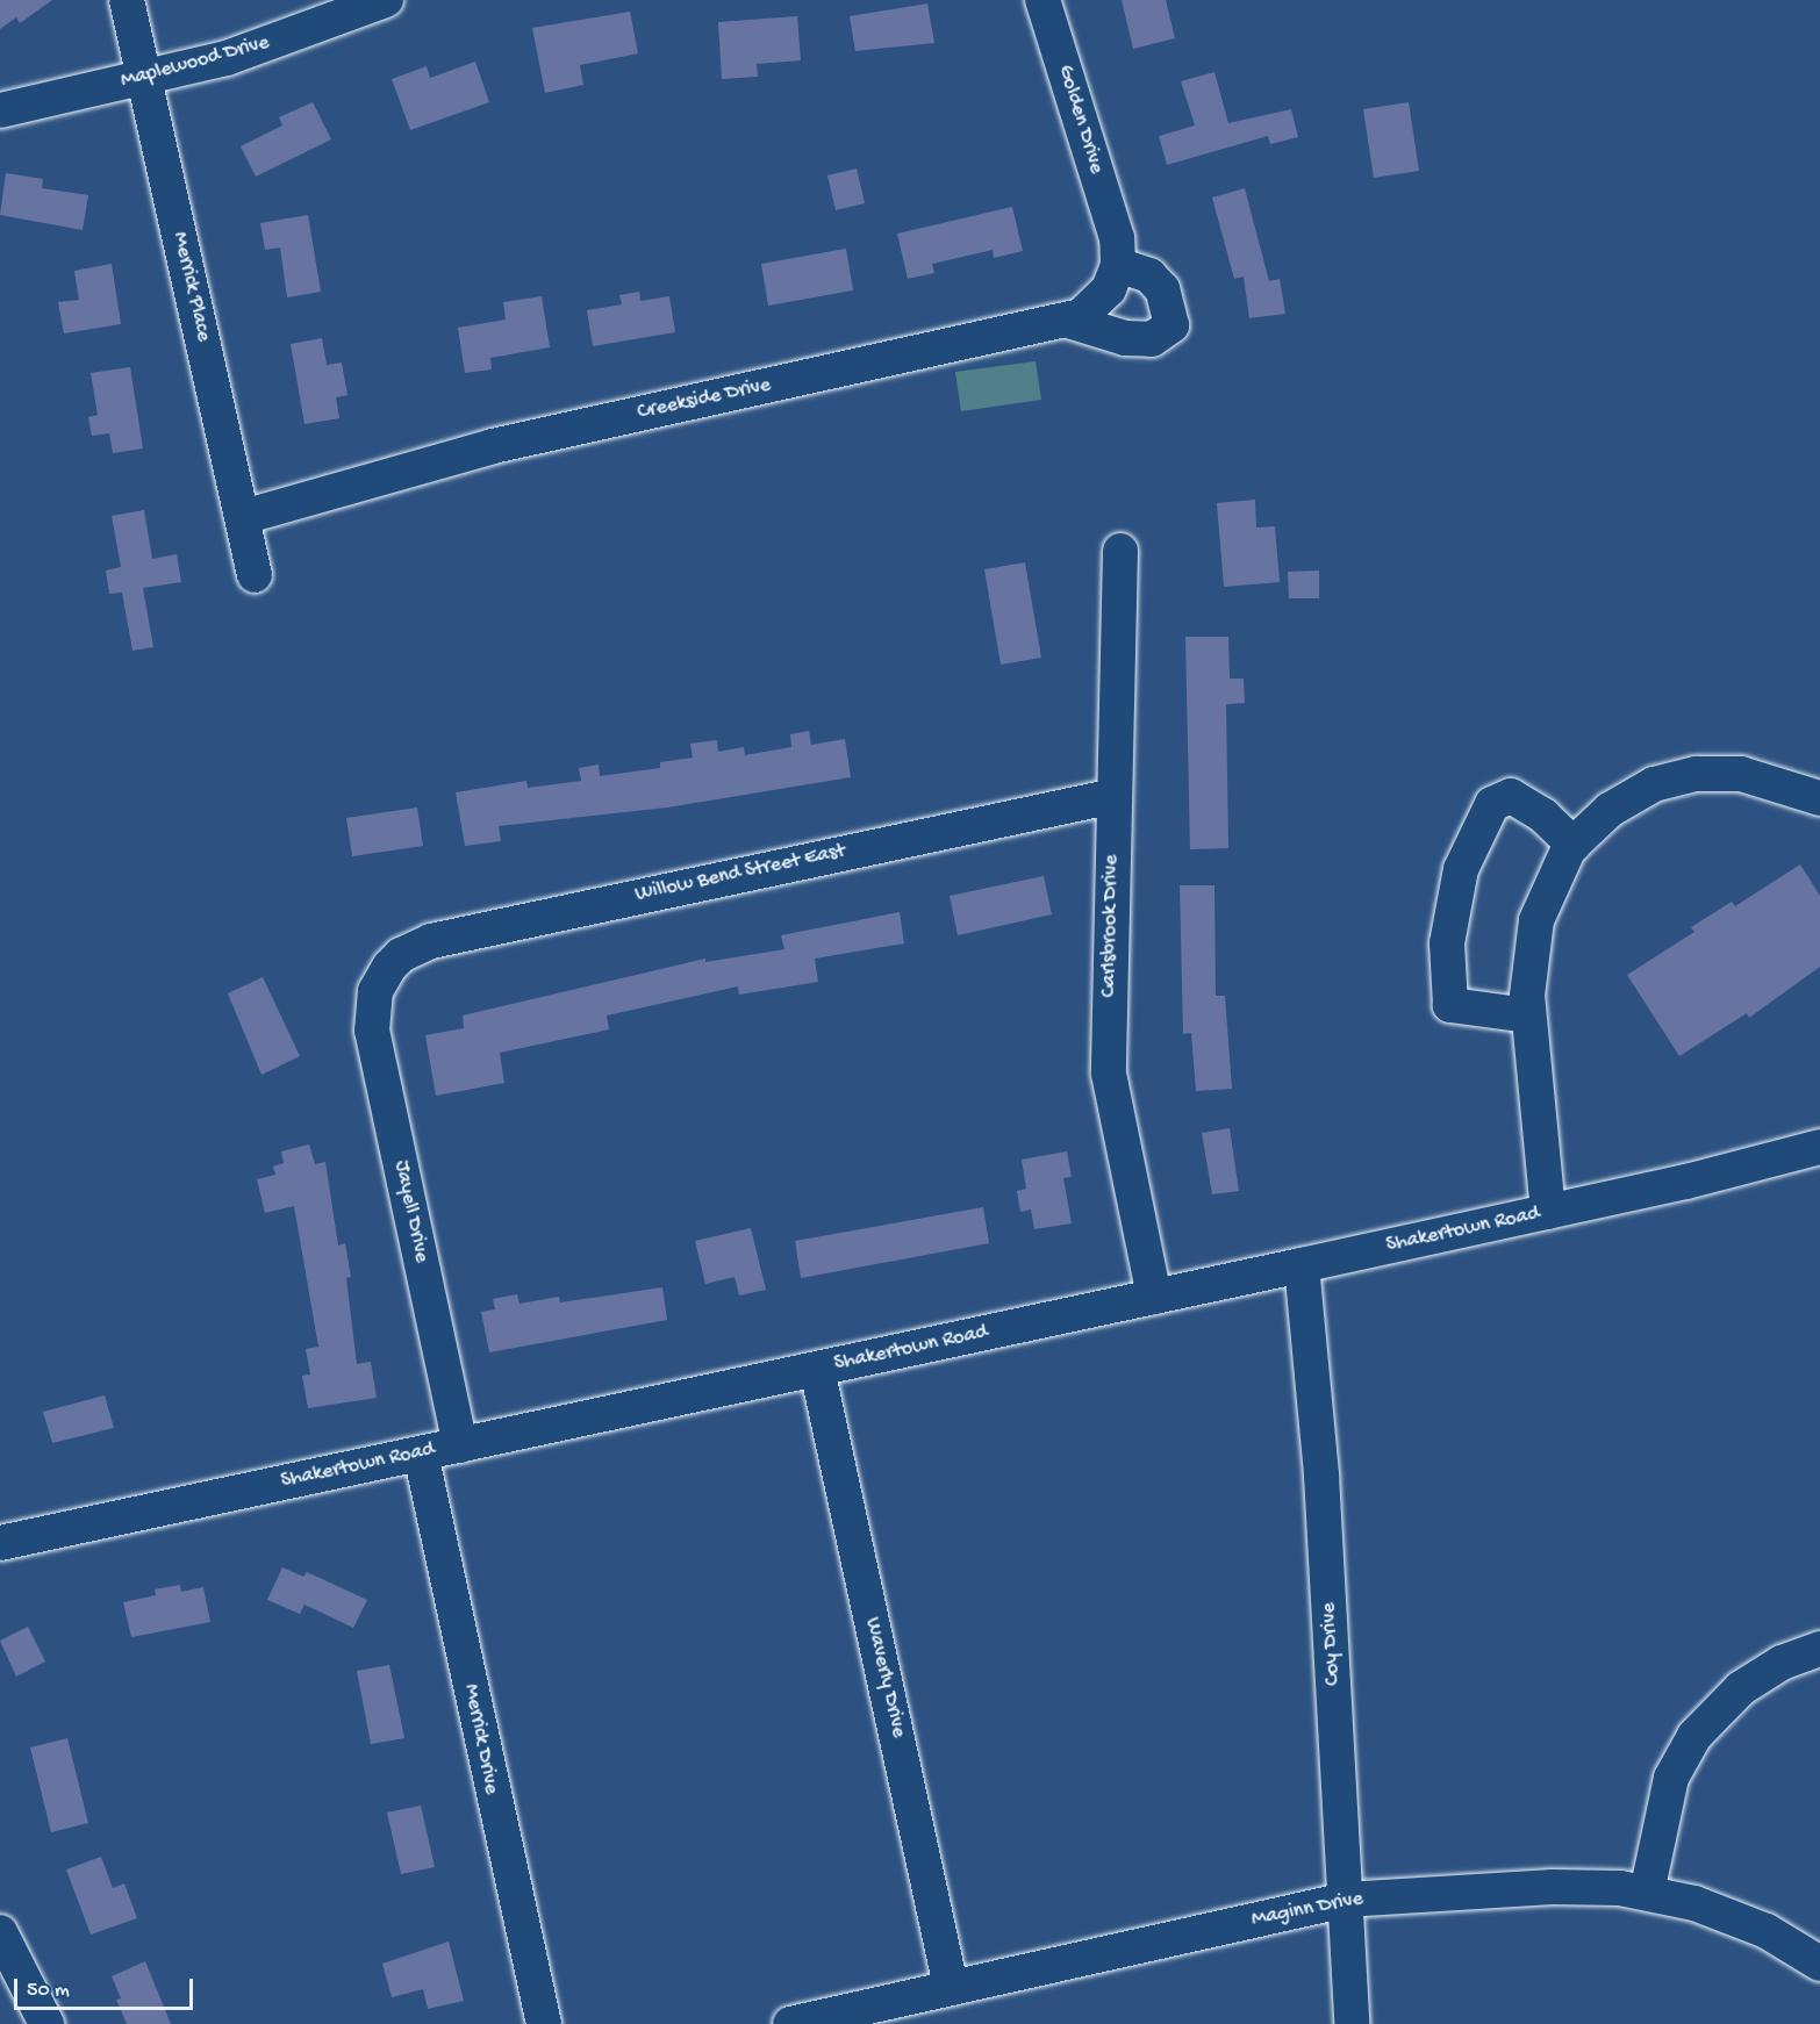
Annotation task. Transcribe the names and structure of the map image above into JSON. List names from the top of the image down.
{
  "streets": {
    "street": [
      "Maplewood Drive",
      "Golden Drive",
      "Merrick Place",
      "Creekside Drive",
      "Willow Bend Street East",
      "Carlsbrook Drive",
      "Jayell Drive",
      "Shakertown Road",
      "Coy Drive",
      "Waverly Drive",
      "Merrick Drive",
      "Maginn Drive"
    ]
  },
  "crossings": [
    ["Maplewood Drive", "Merrick Place"],
    ["Golden Drive", "Creekside Drive"],
    ["Merrick Place", "Creekside Drive"],
    ["Willow Bend Street East", "Carlsbrook Drive"],
    ["Willow Bend Street East", "Jayell Drive"],
    ["Carlsbrook Drive", "Shakertown Road"],
    ["Jayell Drive", "Shakertown Road"],
    ["Shakertown Road", "Coy Drive"],
    ["Shakertown Road", "Waverly Drive"],
    ["Shakertown Road", "Merrick Drive"],
    ["Coy Drive", "Maginn Drive"],
    ["Waverly Drive", "Maginn Drive"]
  ],
  "scale_bar": "50 m"
}
